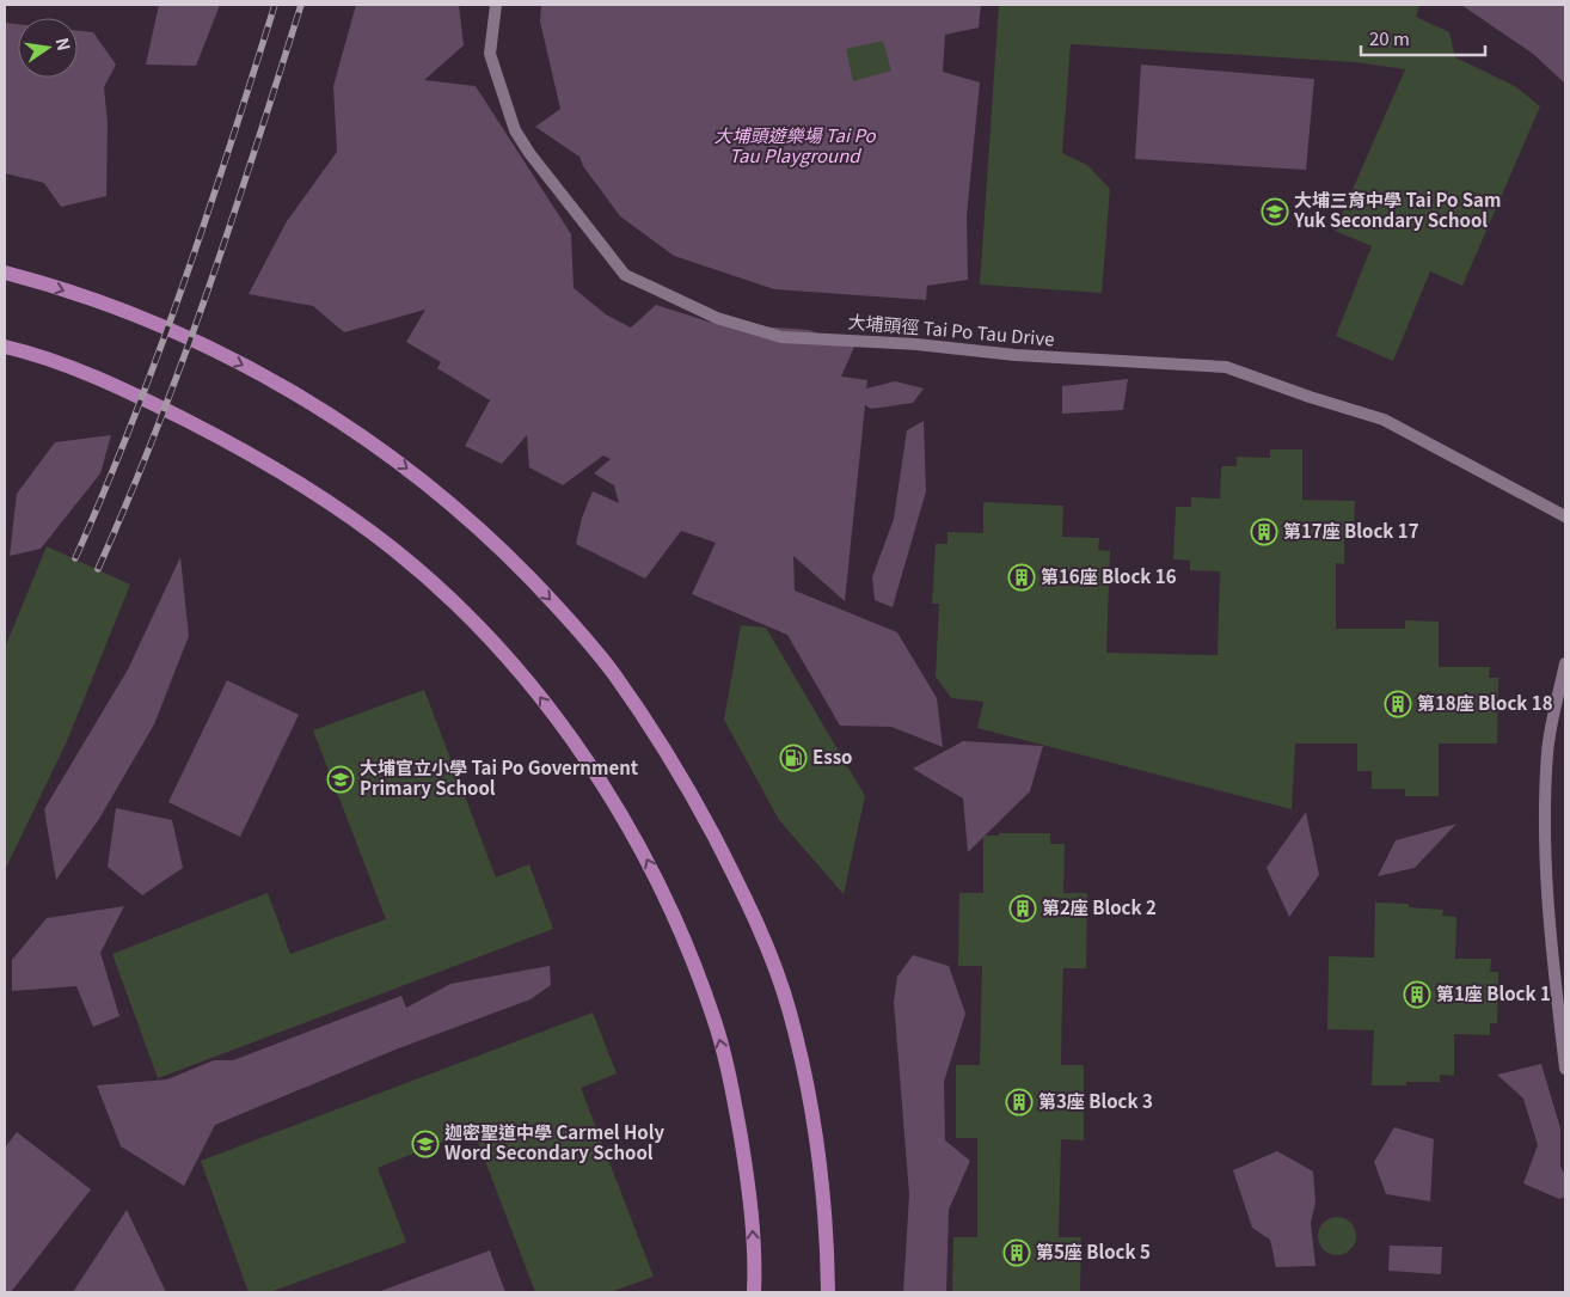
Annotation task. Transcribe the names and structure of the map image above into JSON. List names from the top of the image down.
{
  "streets": {
    "street": ["大埔頭徑 Tai Po Tau Drive"]
  },
  "parks": ["大埔頭遊樂場 Tai Po Tau Playground"],
  "places": {
    "school or university": ["大埔三育中學 Tai Po Sam Yuk Secondary School", "大埔官立小學 Tai Po Government Primary School", "迦密聖道中學 Carmel Holy Word Secondary School"],
    "building": [
      "第17座 Block 17",
      "第16座 Block 16",
      "第18座 Block 18",
      "第2座 Block 2",
      "第1座 Block 1",
      "第3座 Block 3",
      "第5座 Block 5"
    ],
    "fuel station": ["Esso"]
  },
  "scale_bar": "20 m",
  "north": "right"
}
